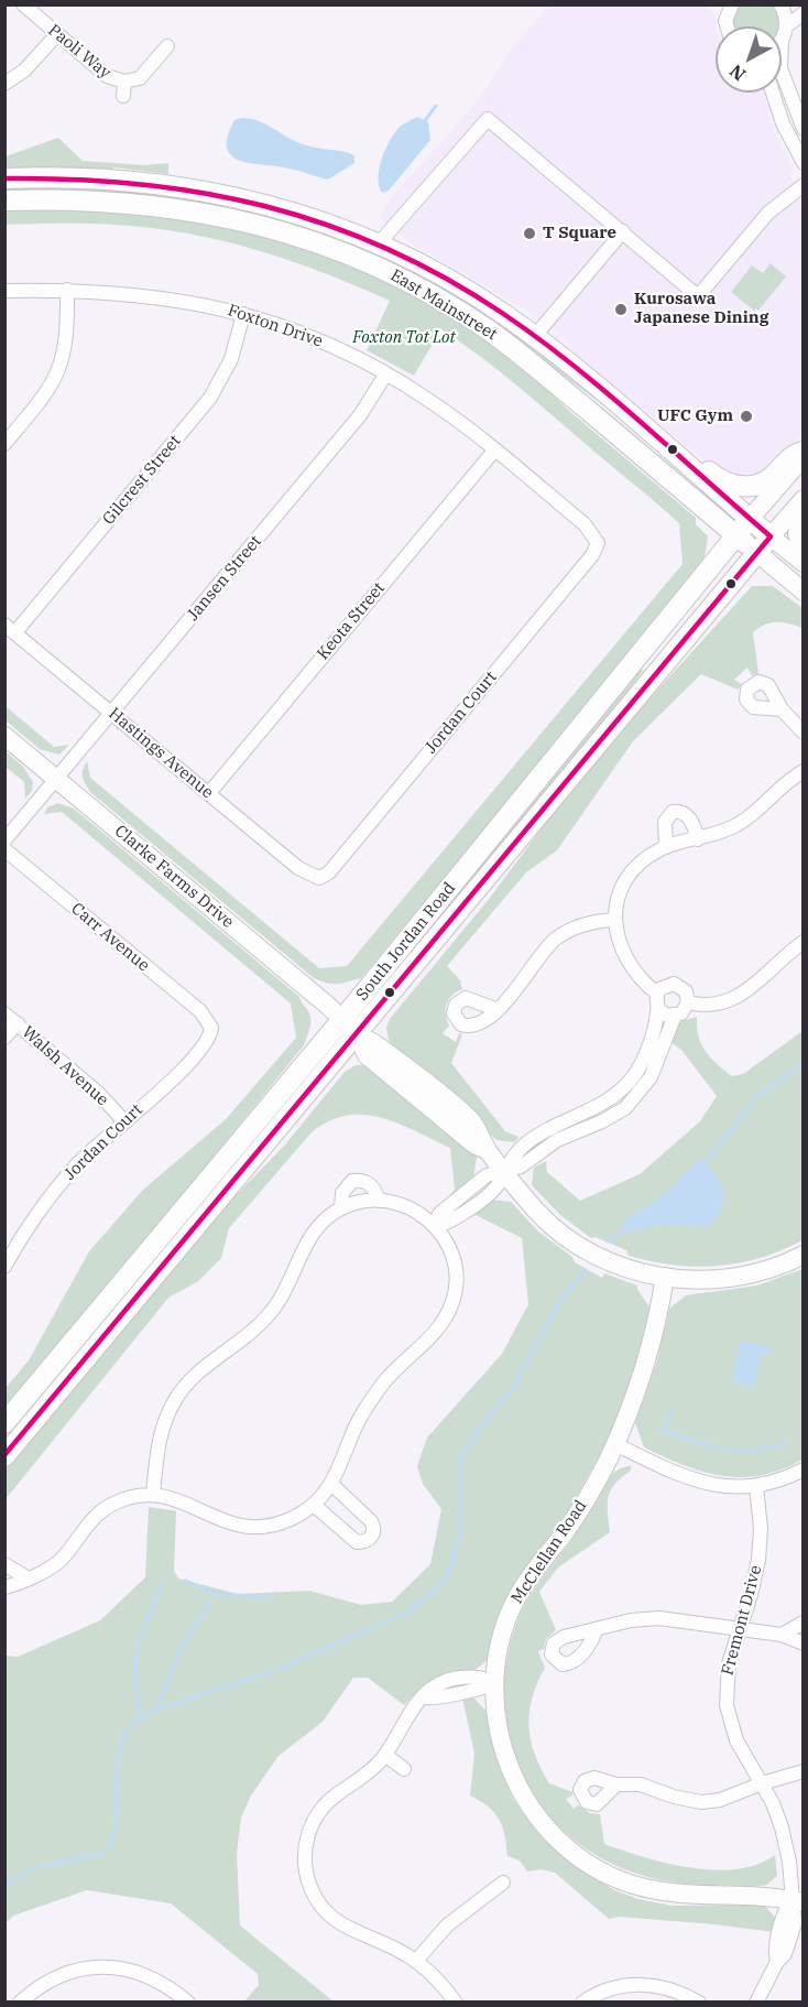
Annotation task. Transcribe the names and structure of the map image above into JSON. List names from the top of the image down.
{
  "streets": {
    "main road": ["East Mainstreet", "South Jordan Road"],
    "street": [
      "Paoli Way",
      "Foxton Drive",
      "Gilcrest Street",
      "Jansen Street",
      "Keota Street",
      "Jordan Court",
      "Hastings Avenue",
      "Clarke Farms Drive",
      "Carr Avenue",
      "Walsh Avenue",
      "McClellan Road",
      "Fremont Drive"
    ]
  },
  "crossings": [
    ["East Mainstreet", "South Jordan Road"],
    ["Foxton Drive", "Gilcrest Street"],
    ["Foxton Drive", "Jansen Street"],
    ["Foxton Drive", "Keota Street"],
    ["Foxton Drive", "Jordan Court"],
    ["Gilcrest Street", "Hastings Avenue"],
    ["Jansen Street", "Hastings Avenue"],
    ["Jansen Street", "Clarke Farms Drive"],
    ["Keota Street", "Hastings Avenue"],
    ["Jordan Court", "Hastings Avenue"],
    ["Jordan Court", "Carr Avenue"],
    ["Jordan Court", "Walsh Avenue"],
    ["Clarke Farms Drive", "South Jordan Road"],
    ["Clarke Farms Drive", "McClellan Road"],
    ["McClellan Road", "Fremont Drive"]
  ],
  "parks": ["Foxton Tot Lot"],
  "places": ["T Square", "Kurosawa Japanese Dining", "UFC Gym"],
  "north": "bottom left"
}
